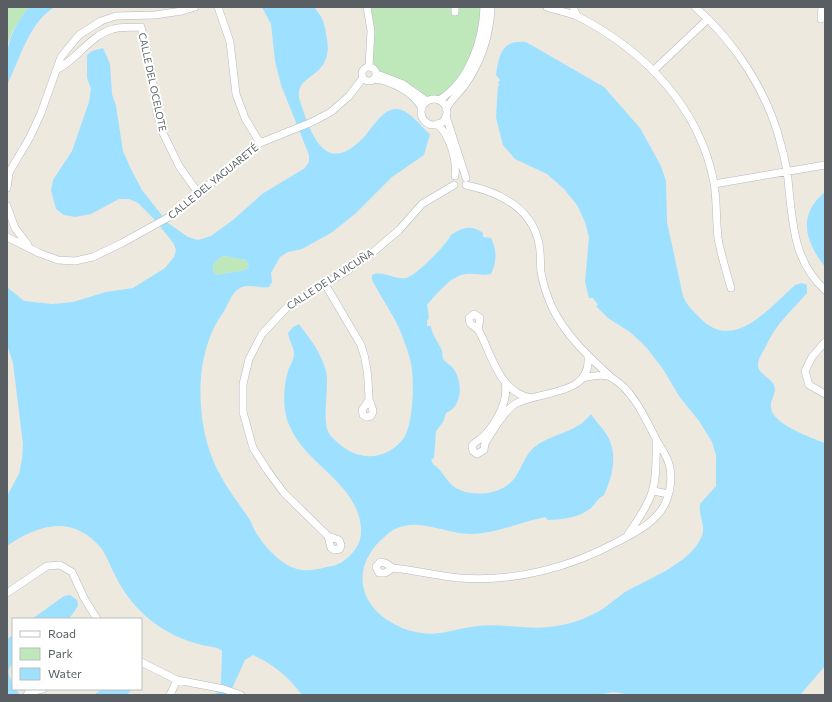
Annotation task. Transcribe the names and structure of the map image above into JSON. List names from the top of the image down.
{
  "streets": {
    "street": ["CALLE DEL OCELOTE", "CALLE DEL YAGUARETÉ", "CALLE DE LA VICUÑA"]
  },
  "crossings": [
    ["CALLE DEL OCELOTE", "CALLE DEL YAGUARETÉ"]
  ],
  "legend": ["Road", "Park", "Water"]
}
